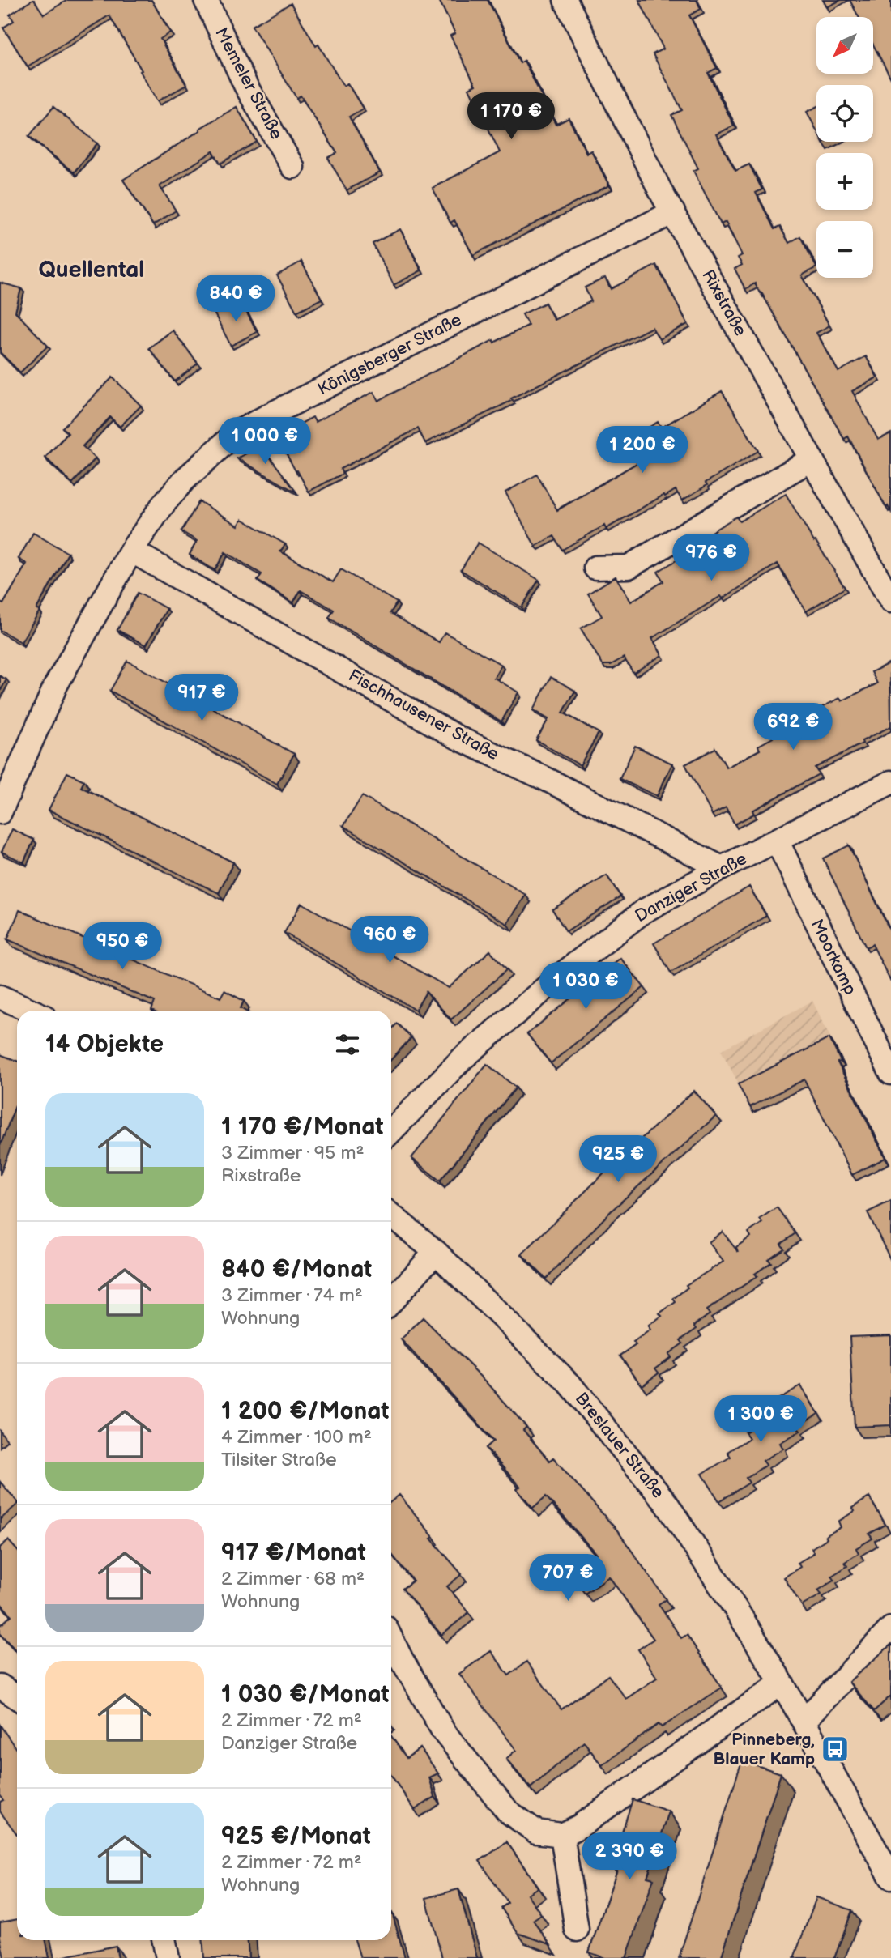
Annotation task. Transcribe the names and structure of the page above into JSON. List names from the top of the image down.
{
  "streets": {
    "street": [
      "Memeler Straße",
      "Rixstraße",
      "Königsberger Straße",
      "Fischhausener Straße",
      "Danziger Straße",
      "Moorkamp",
      "Breslauer Straße"
    ]
  },
  "crossings": [
    ["Rixstraße", "Königsberger Straße"],
    ["Königsberger Straße", "Fischhausener Straße"],
    ["Fischhausener Straße", "Danziger Straße"],
    ["Danziger Straße", "Moorkamp"]
  ],
  "districts": ["Quellental"],
  "places": {
    "bus stop": ["Pinneberg, Blauer Kamp"]
  },
  "north": "bottom left",
  "page": {
    "map_buttons": ["+", "−"],
    "price": [
      "1 170 €",
      "840 €",
      "1 000 €",
      "1 200 €",
      "976 €",
      "917 €",
      "692 €",
      "960 €",
      "950 €",
      "1 030 €",
      "925 €",
      "1 300 €",
      "707 €",
      "2 390 €"
    ],
    "heading": "14 Objekte",
    "list": [
      {
        "name": "1 170 €/Monat",
        "note": "3 Zimmer · 95 m² · Rixstraße"
      },
      {
        "name": "840 €/Monat",
        "note": "3 Zimmer · 74 m² · Wohnung"
      },
      {
        "name": "1 200 €/Monat",
        "note": "4 Zimmer · 100 m² · Tilsiter Straße"
      },
      {
        "name": "917 €/Monat",
        "note": "2 Zimmer · 68 m² · Wohnung"
      },
      {
        "name": "1 030 €/Monat",
        "note": "2 Zimmer · 72 m² · Danziger Straße"
      },
      {
        "name": "925 €/Monat",
        "note": "2 Zimmer · 72 m² · Wohnung"
      }
    ]
  }
}
